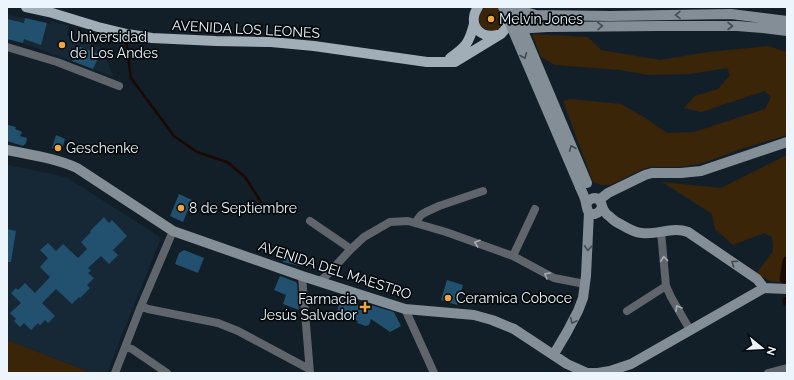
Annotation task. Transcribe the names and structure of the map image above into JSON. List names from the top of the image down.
{
  "streets": {
    "main road": ["AVENIDA LOS LEONES", "AVENIDA DEL MAESTRO"]
  },
  "places": {
    "other": [
      "Melvin Jones",
      "Universidad de Los Andes",
      "Geschenke",
      "8 de Septiembre",
      "Ceramica Coboce"
    ],
    "health": ["Farmacia Jesús Salvador"]
  },
  "north": "right"
}
